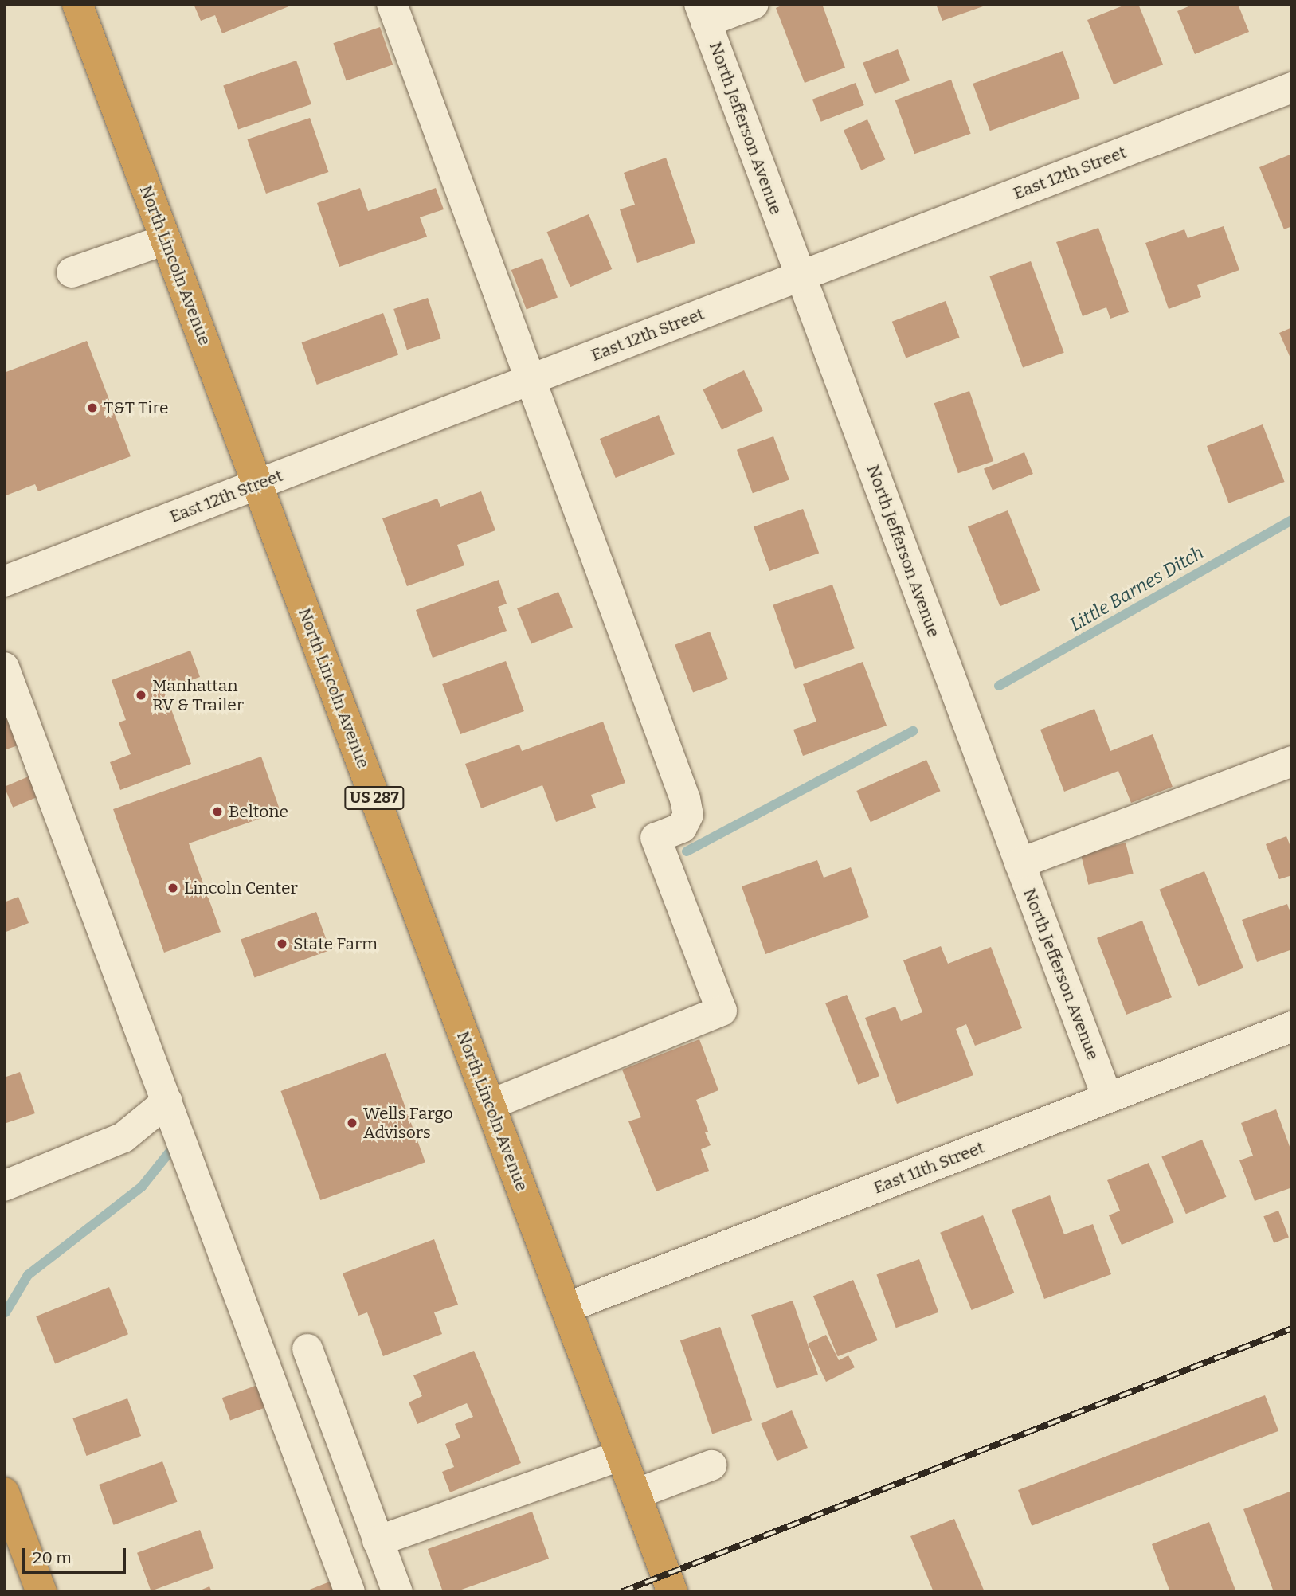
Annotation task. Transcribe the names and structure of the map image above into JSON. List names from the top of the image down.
{
  "streets": {
    "highway": ["North Lincoln Avenue", "US 287"],
    "street": ["North Jefferson Avenue", "East 12th Street", "East 11th Street"]
  },
  "crossings": [
    ["North Jefferson Avenue", "East 12th Street"],
    ["North Jefferson Avenue", "East 11th Street"],
    ["East 12th Street", "North Lincoln Avenue"],
    ["North Lincoln Avenue", "East 11th Street"]
  ],
  "water": ["Little Barnes Ditch"],
  "places": [
    "T&T Tire",
    "Manhattan RV & Trailer",
    "Beltone",
    "Lincoln Center",
    "State Farm",
    "Wells Fargo Advisors"
  ],
  "scale_bar": "20 m"
}
